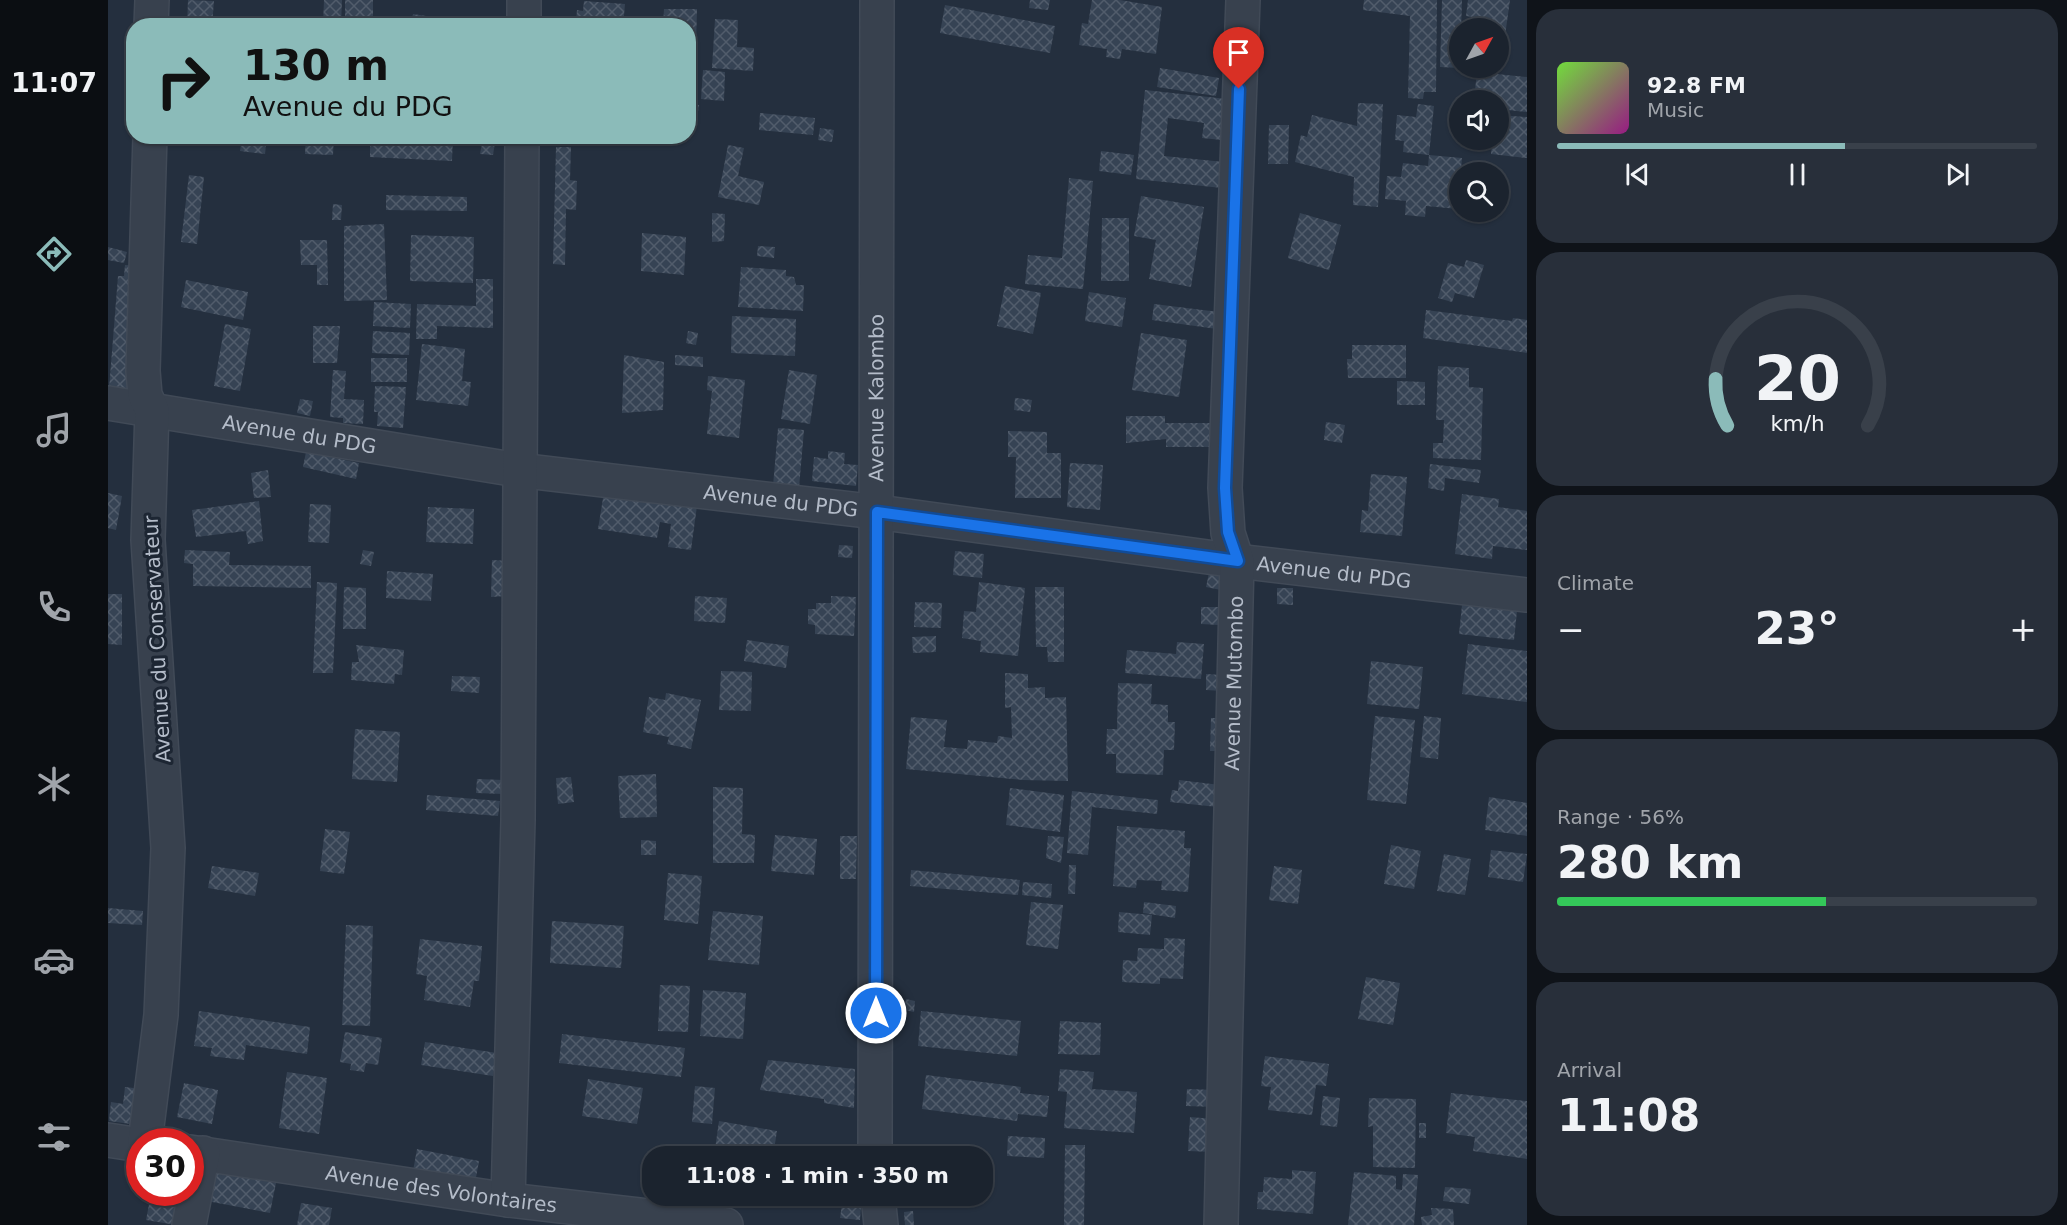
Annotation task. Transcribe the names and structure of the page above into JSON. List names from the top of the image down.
{
  "streets": {
    "street": [
      "Avenue Kalombo",
      "Avenue du PDG",
      "Avenue du Conservateur",
      "Avenue Mutombo",
      "Avenue des Volontaires"
    ]
  },
  "crossings": [
    ["Avenue Kalombo", "Avenue du PDG"],
    ["Avenue du PDG", "Avenue du Conservateur"],
    ["Avenue du PDG", "Avenue Mutombo"]
  ],
  "north": "top right",
  "page": {
    "tabs": "11:07",
    "turn": ["130 m", "Avenue du PDG"],
    "song": ["92.8 FM", "Music"],
    "tile": [
      "Climate",
      ["Range · 56%", "280 km"],
      ["Arrival", "11:08"]
    ],
    "heat": ["−", "23°", "+"],
    "limit": "30",
    "trip": "11:08 · 1 min · 350 m",
    "gauge": ["20", "km/h"]
  }
}
